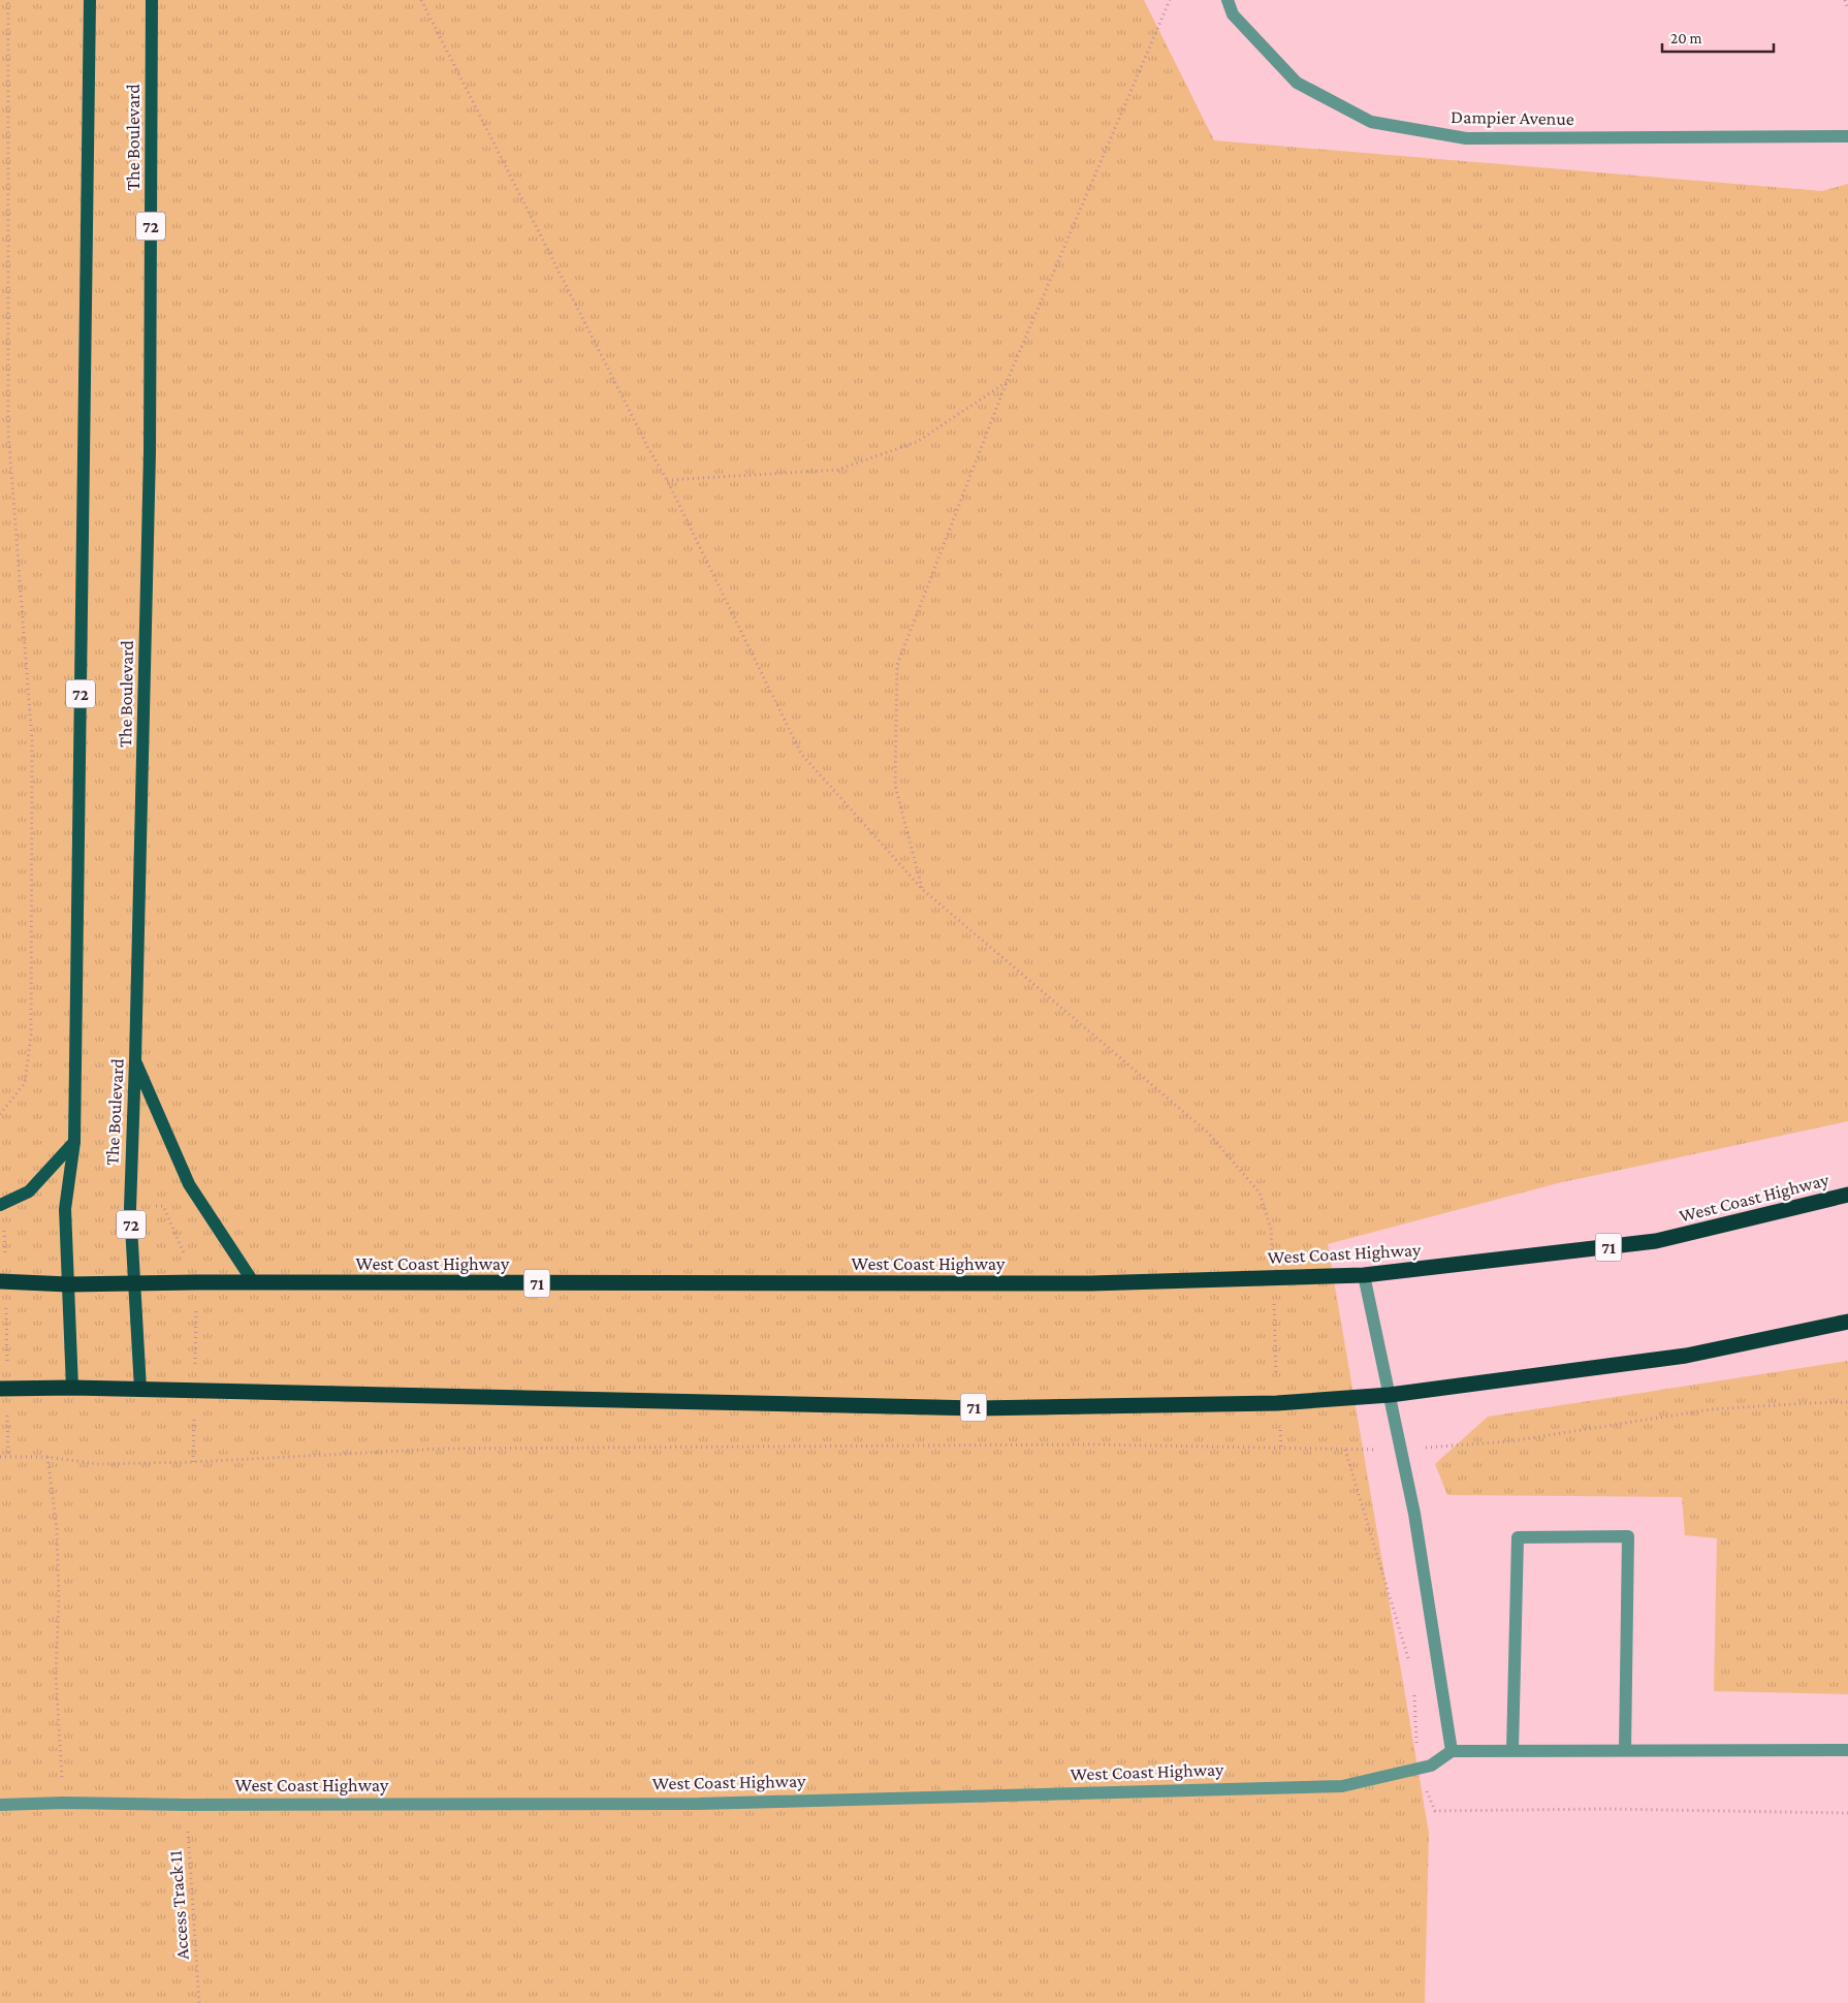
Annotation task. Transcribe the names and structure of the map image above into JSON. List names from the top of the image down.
{
  "streets": {
    "highway": ["West Coast Highway", "71"],
    "main road": ["The Boulevard", "72"],
    "street": ["Dampier Avenue"],
    "path": ["Access Track 11"]
  },
  "crossings": [
    ["The Boulevard", "72"],
    ["The Boulevard", "West Coast Highway"],
    ["The Boulevard", "71"],
    ["72", "West Coast Highway"],
    ["72", "71"],
    ["West Coast Highway", "Access Track 11"]
  ],
  "scale_bar": "20 m"
}
